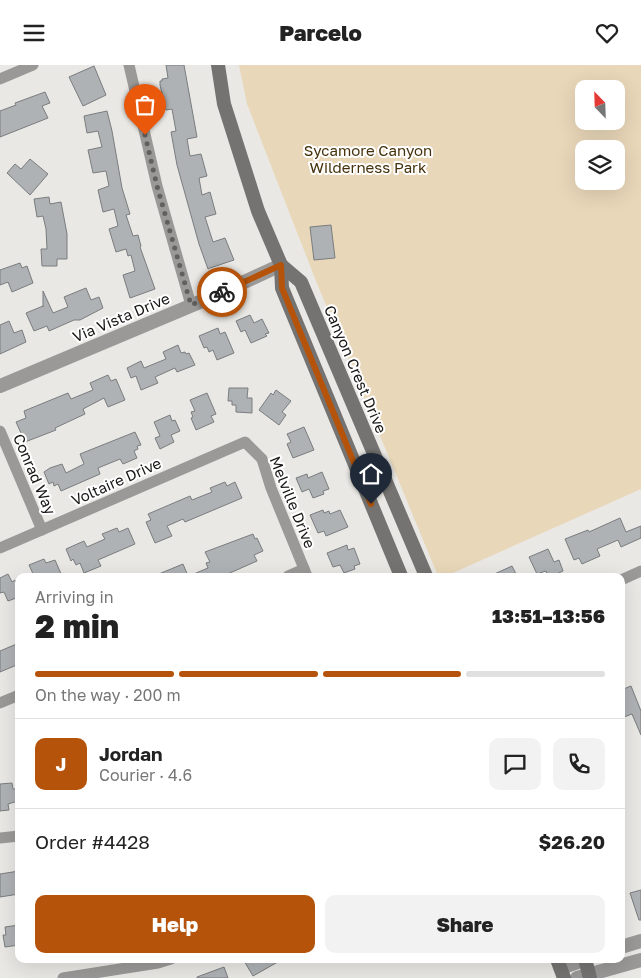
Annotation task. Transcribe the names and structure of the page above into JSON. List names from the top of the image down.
{
  "streets": {
    "main road": ["Canyon Crest Drive"],
    "street": [
      "Via Vista Drive",
      "Conrad Way",
      "Voltaire Drive",
      "Melville Drive"
    ]
  },
  "crossings": [
    ["Via Vista Drive", "Canyon Crest Drive"],
    ["Conrad Way", "Voltaire Drive"],
    ["Voltaire Drive", "Melville Drive"]
  ],
  "parks": ["Sycamore Canyon Wilderness Park"],
  "north": "top left",
  "page": {
    "header": "Parcelo",
    "heading": ["2 min", "Arriving in", "13:51–13:56"],
    "panel": [
      "Jordan",
      "Courier · 4.6",
      "Order #4428",
      "$26.20"
    ],
    "bar": "On the way · 200 m",
    "round": "J",
    "buttons": ["Help", "Share"]
  }
}
